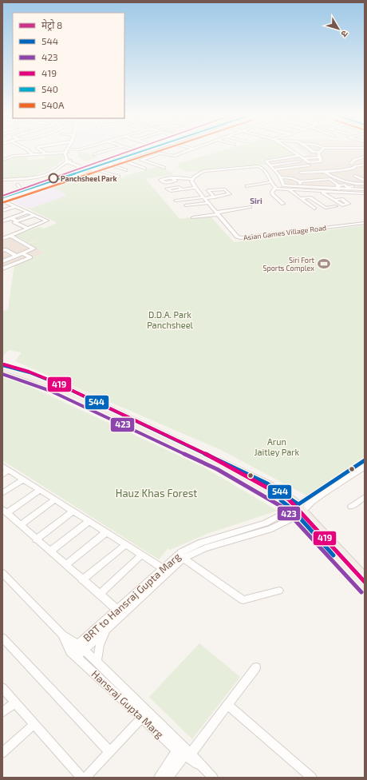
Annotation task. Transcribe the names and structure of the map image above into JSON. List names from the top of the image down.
{
  "streets": {
    "street": ["Asian Games Village Road", "BRT to Hansraj Gupta Marg", "Hansraj Gupta Marg"]
  },
  "crossings": [
    ["BRT to Hansraj Gupta Marg", "Hansraj Gupta Marg"]
  ],
  "districts": ["Siri"],
  "parks": ["D.D.A. Park Panchsheel", "Arun Jaitley Park", "Hauz Khas Forest"],
  "places": {
    "other": ["Panchsheel Park"],
    "sports": ["Siri Fort Sports Complex"]
  },
  "lines": [
    "metro line 8",
    "transit line 540",
    "transit line 540A",
    "transit line 419",
    "transit line 544",
    "transit line 423"
  ],
  "legend": [
    "मेट्रो 8",
    "544",
    "423",
    "419",
    "540",
    "540A"
  ],
  "north": "bottom right"
}
